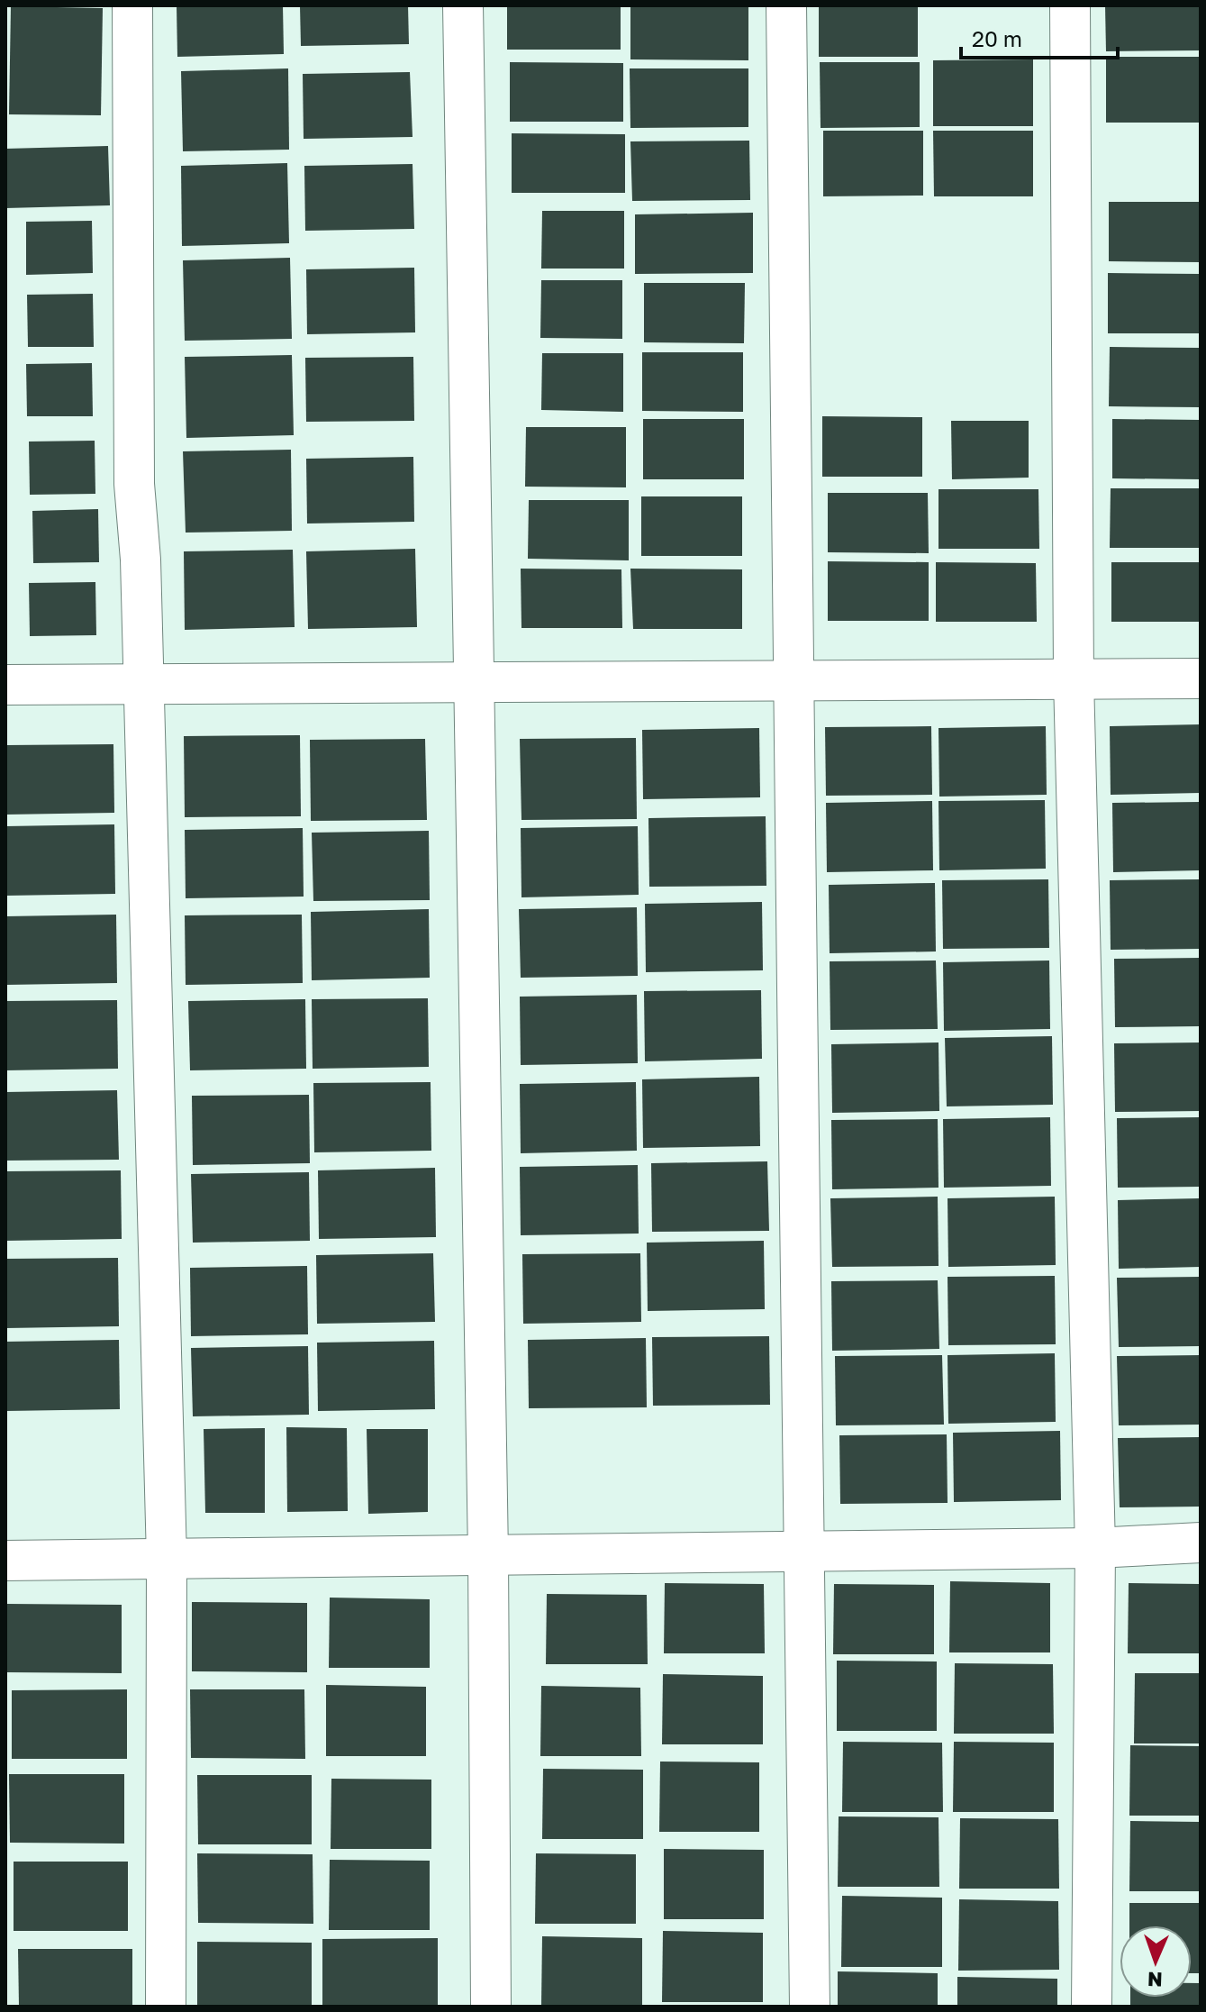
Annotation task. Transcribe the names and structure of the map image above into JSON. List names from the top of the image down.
{
  "scale_bar": "20 m",
  "north": "bottom"
}
